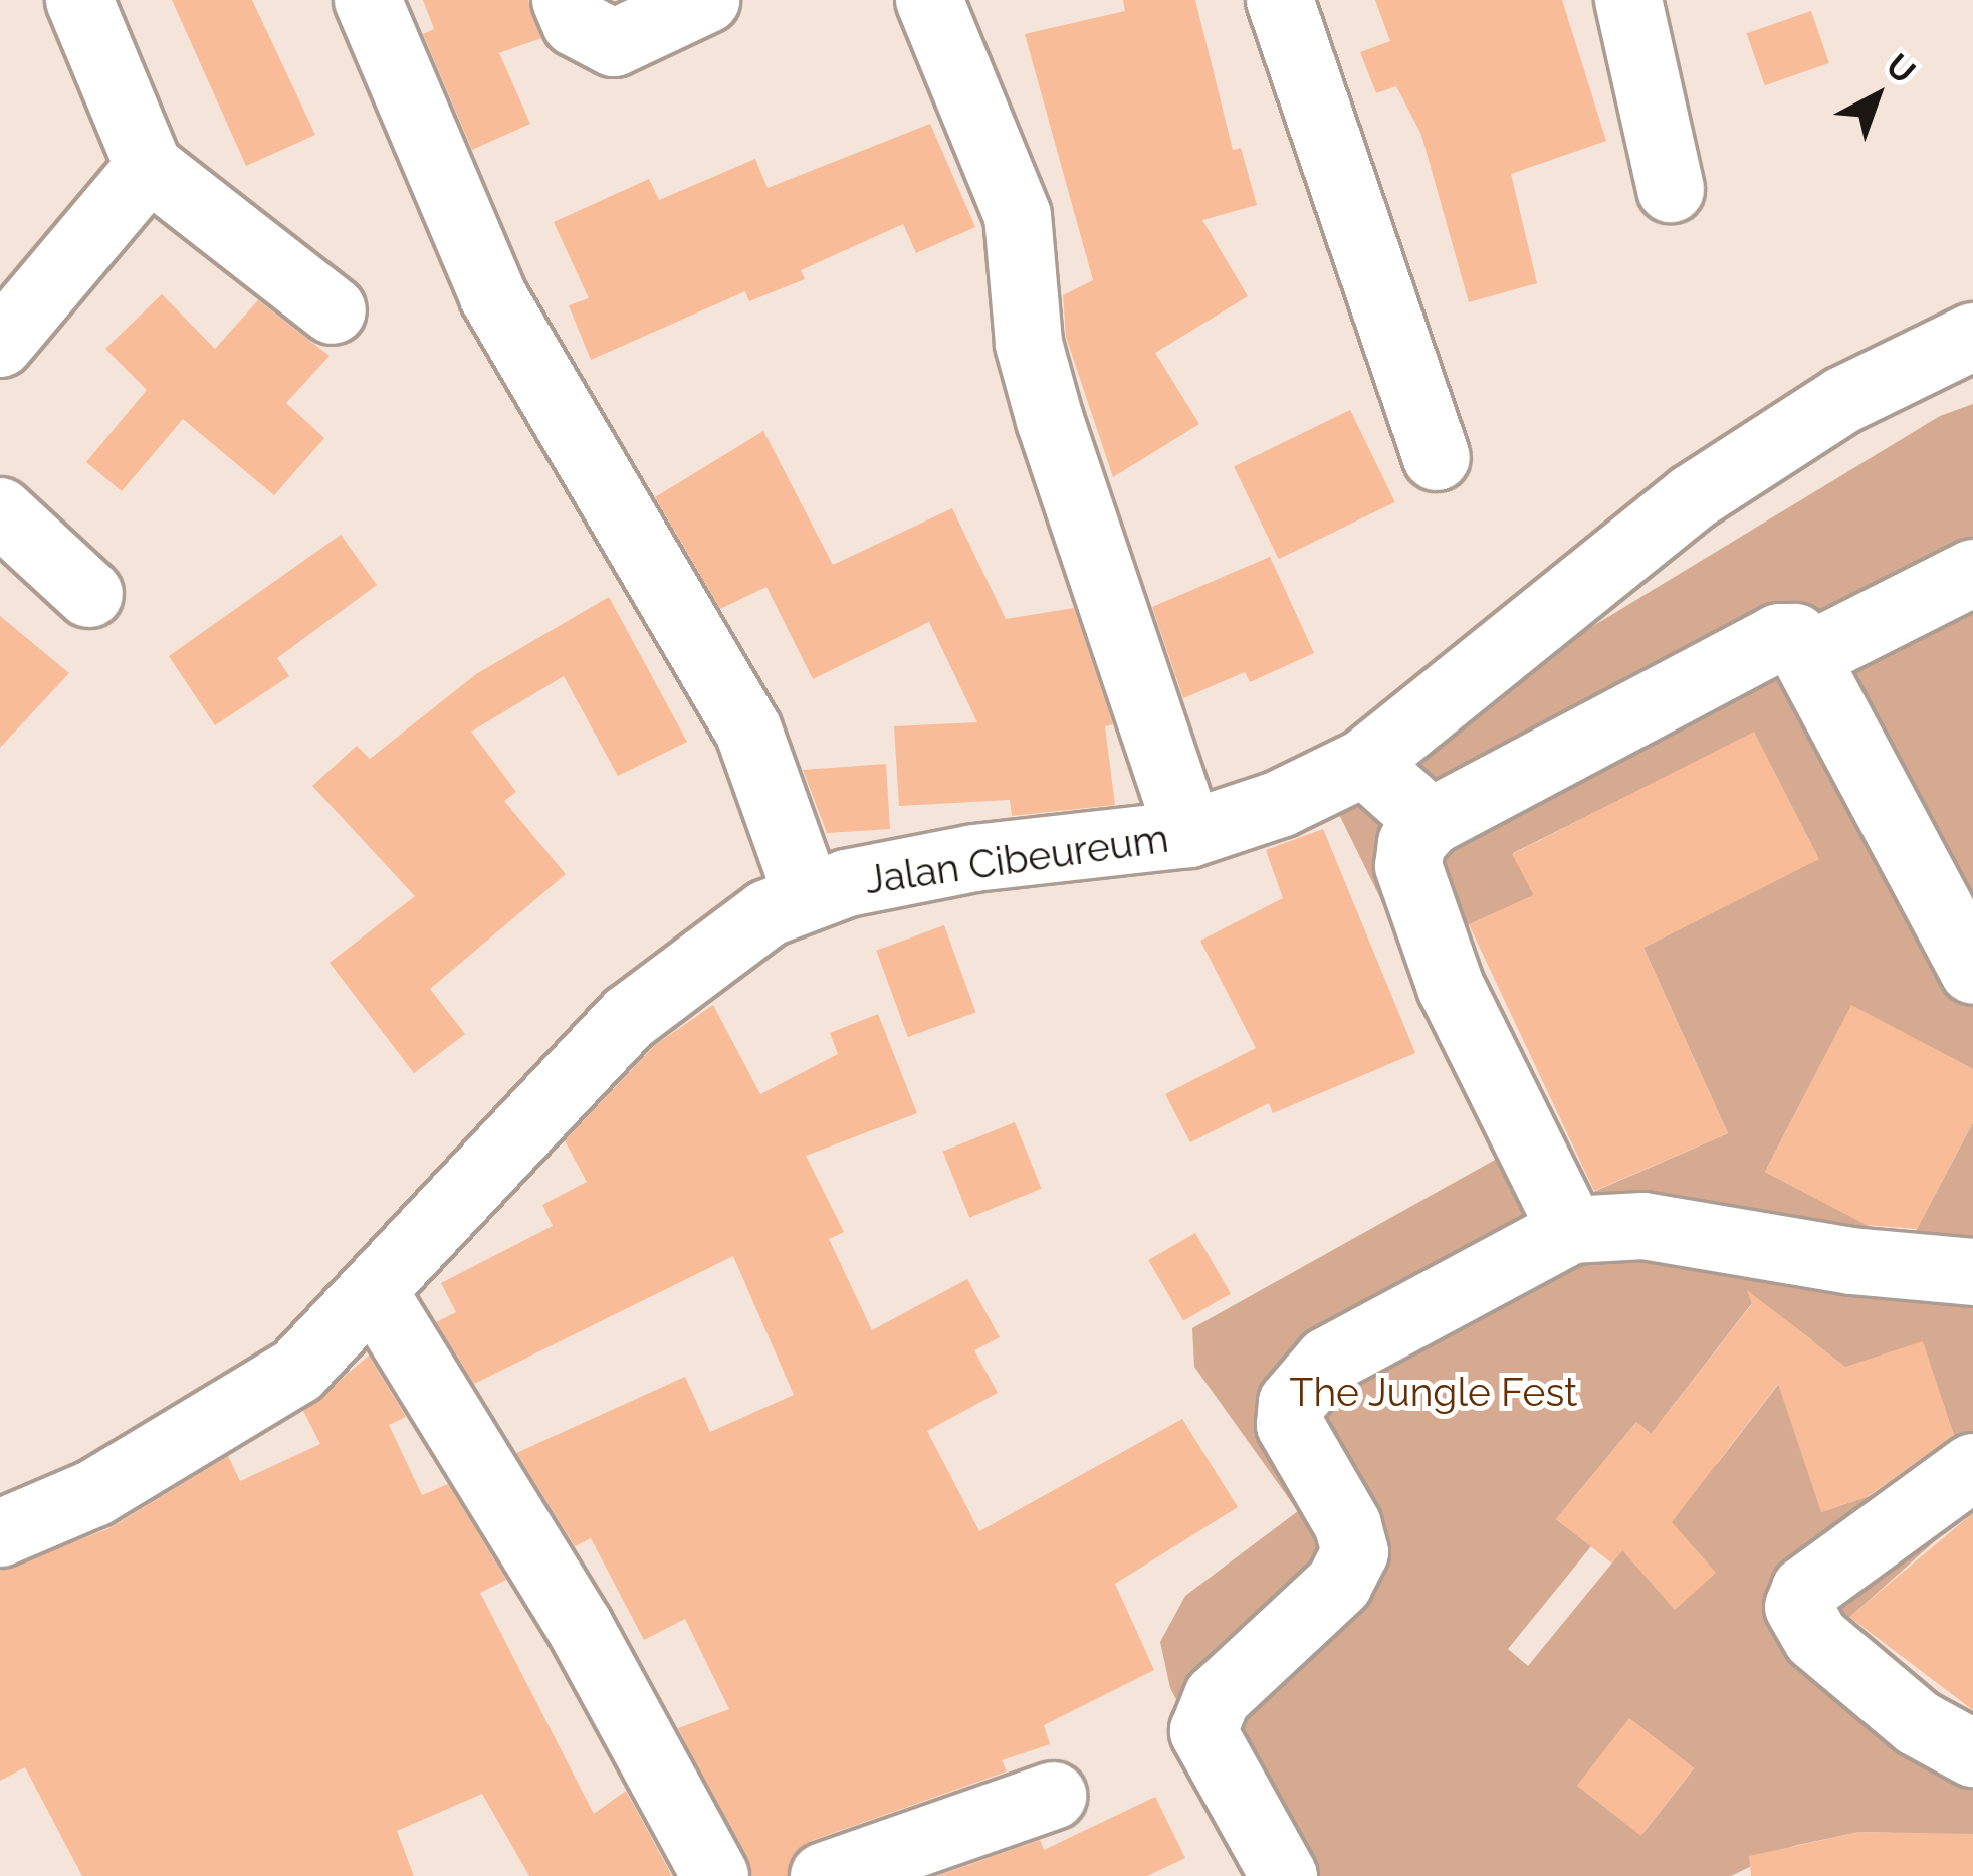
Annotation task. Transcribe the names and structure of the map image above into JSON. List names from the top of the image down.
{
  "streets": {
    "street": ["Jalan Cibeureum"]
  },
  "parks": ["The Jungle Fest"],
  "north": "top right"
}
